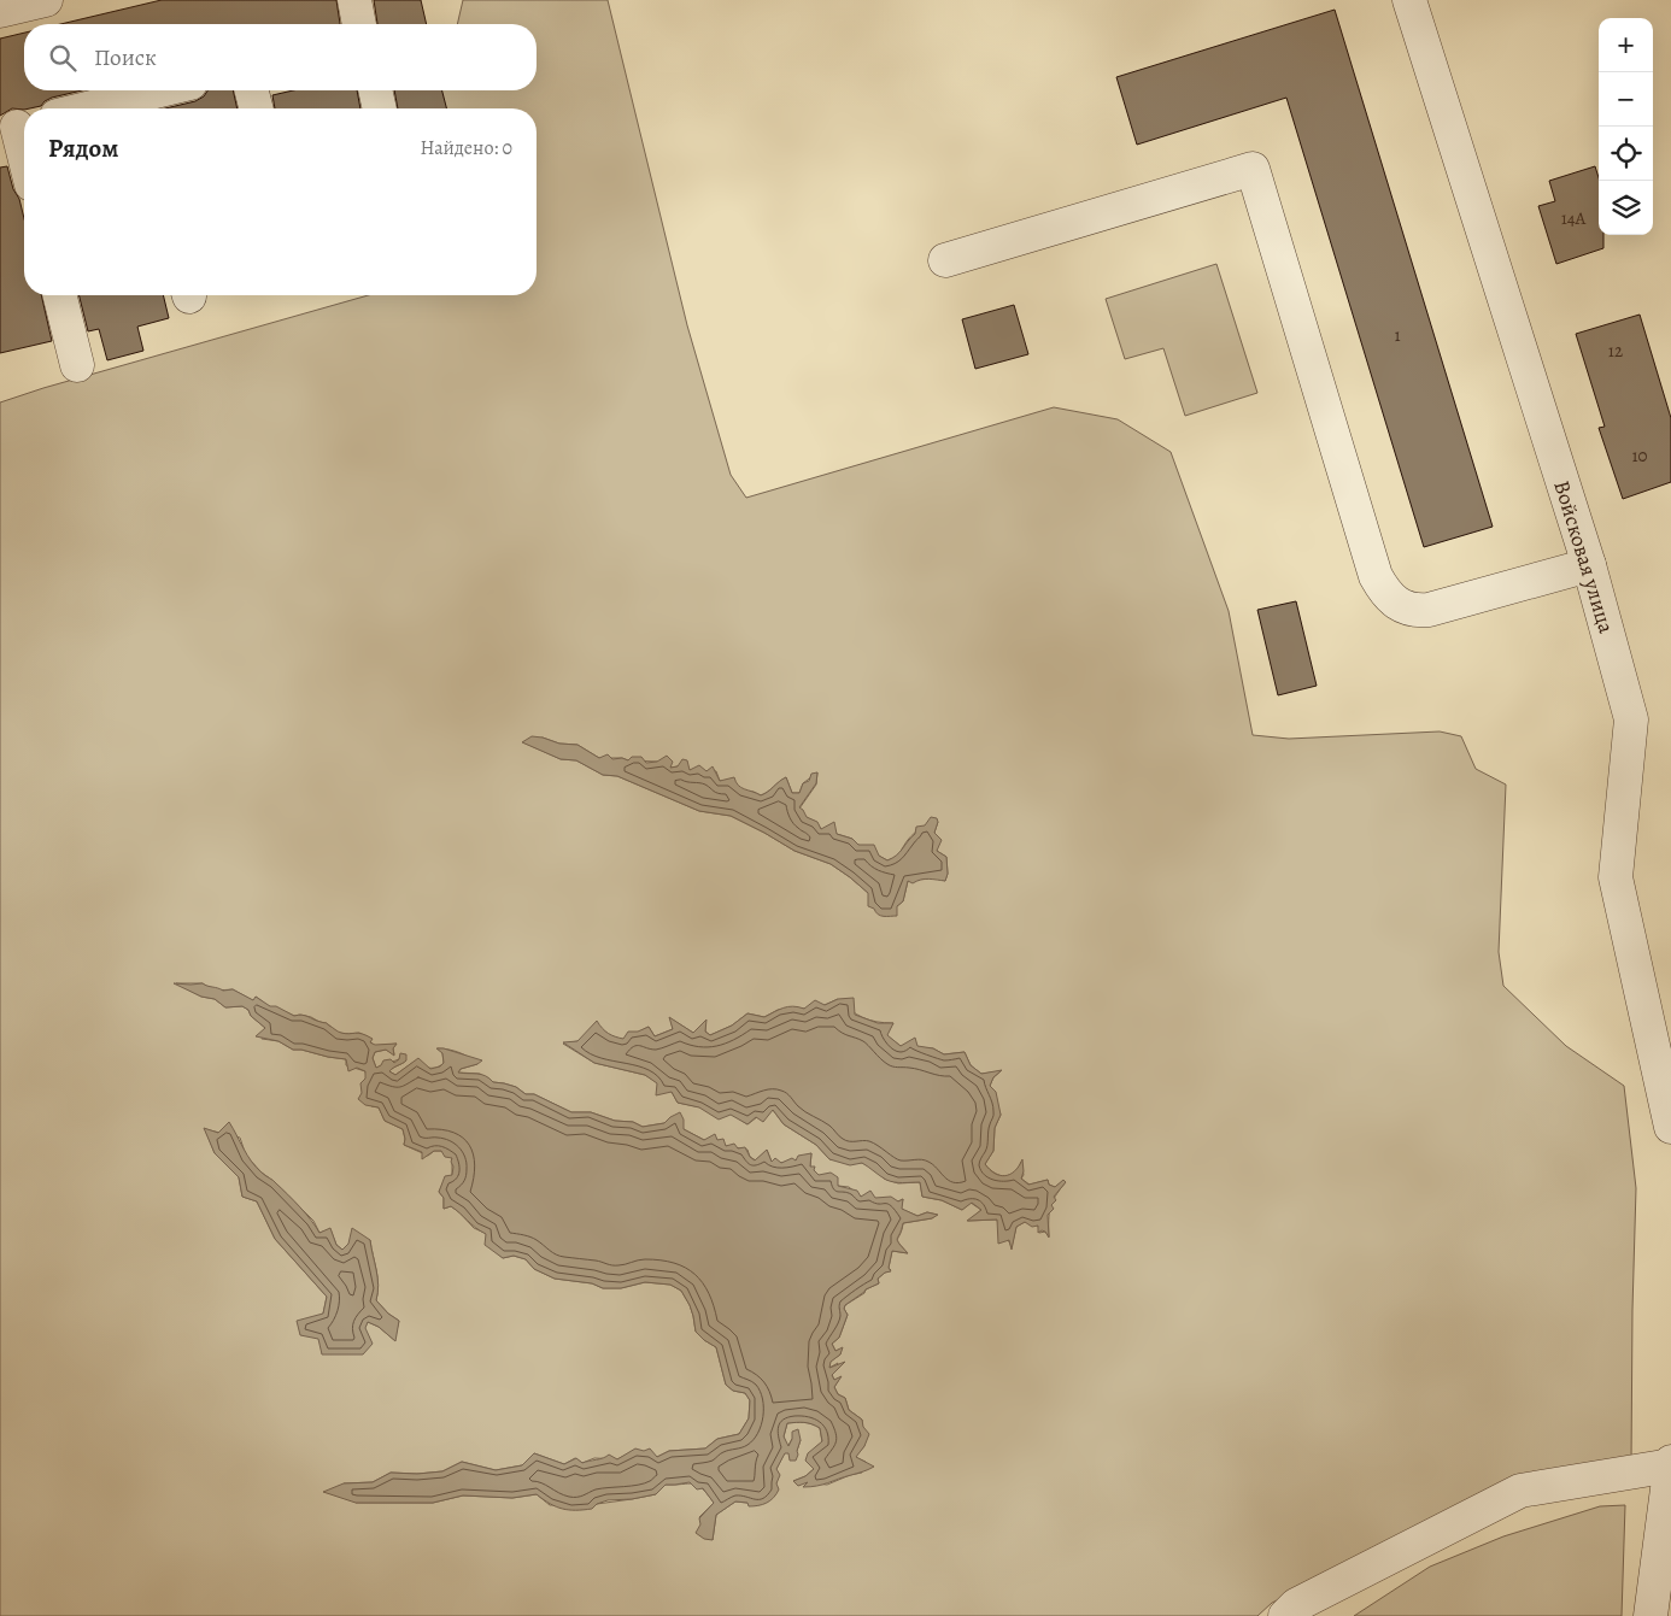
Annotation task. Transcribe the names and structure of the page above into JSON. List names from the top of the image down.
{
  "streets": {
    "street": ["Войсковая улица"]
  },
  "house_numbers": [
    "14А",
    "1",
    "12",
    "10"
  ],
  "page": {
    "map_buttons": ["+", "−"],
    "search": "Поиск",
    "heading": ["Рядом", "Найдено: 0"]
  }
}
